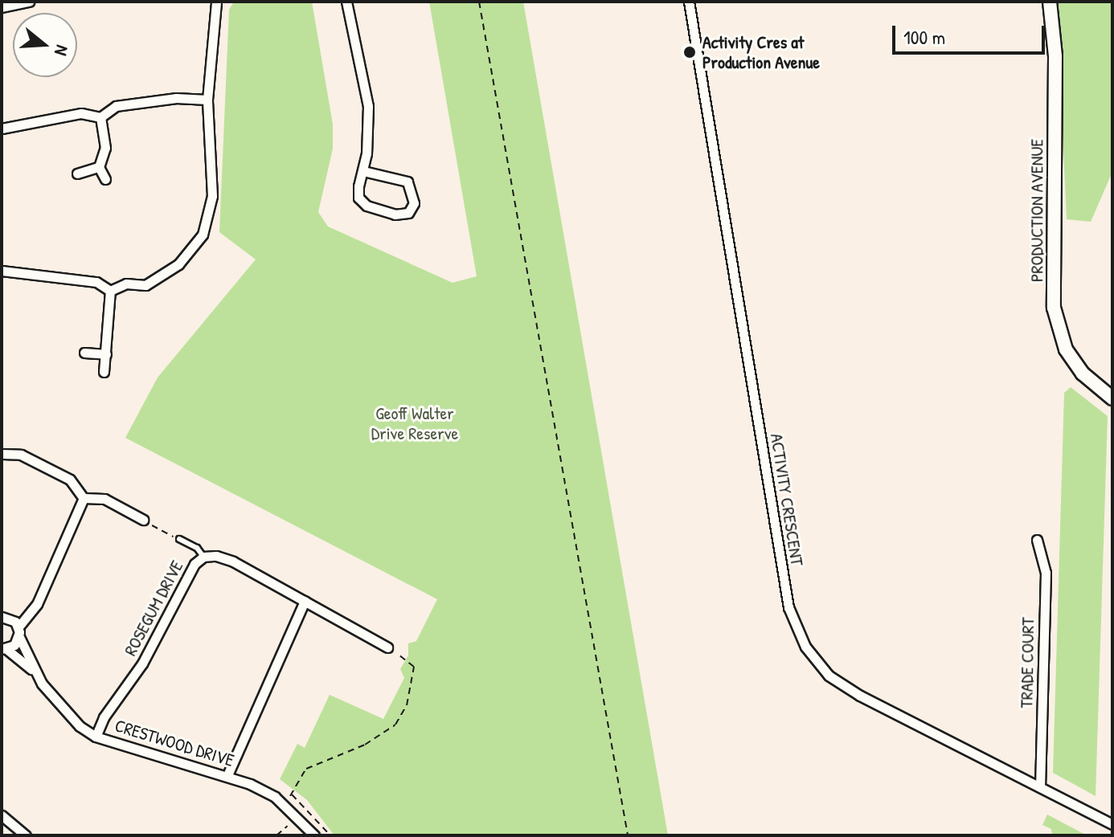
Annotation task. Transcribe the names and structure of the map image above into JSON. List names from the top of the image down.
{
  "streets": {
    "main road": ["PRODUCTION AVENUE"],
    "street": [
      "ACTIVITY CRESCENT",
      "ROSEGUM DRIVE",
      "TRADE COURT",
      "CRESTWOOD DRIVE"
    ]
  },
  "crossings": [
    ["ACTIVITY CRESCENT", "TRADE COURT"],
    ["ROSEGUM DRIVE", "CRESTWOOD DRIVE"]
  ],
  "parks": ["Geoff Walter Drive Reserve"],
  "places": ["Activity Cres at Production Avenue"],
  "scale_bar": "100 m",
  "north": "right"
}
